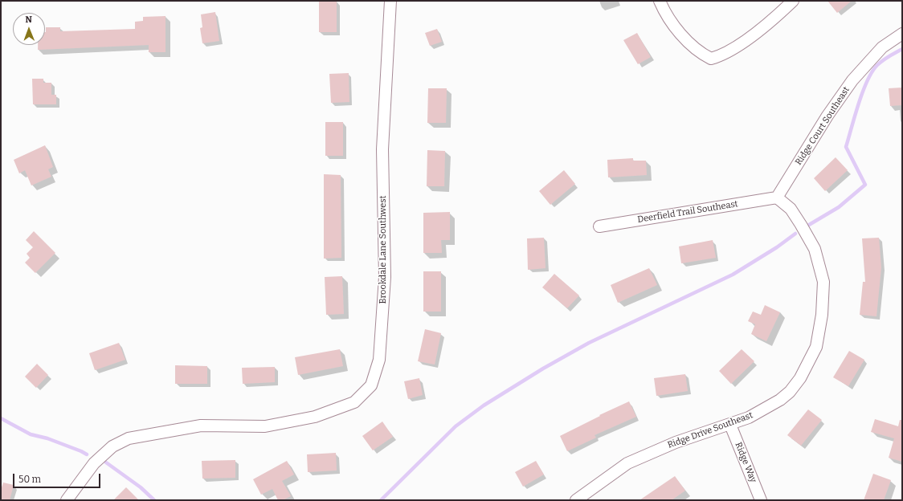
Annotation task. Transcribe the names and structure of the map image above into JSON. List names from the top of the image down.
{
  "streets": {
    "street": [
      "Ridge Court Southeast",
      "Deerfield Trail Southeast",
      "Brookdale Lane Southwest",
      "Ridge Drive Southeast",
      "Ridge Way"
    ]
  },
  "crossings": [
    ["Ridge Court Southeast", "Deerfield Trail Southeast"],
    ["Ridge Court Southeast", "Ridge Drive Southeast"],
    ["Deerfield Trail Southeast", "Ridge Drive Southeast"],
    ["Ridge Drive Southeast", "Ridge Way"]
  ],
  "scale_bar": "50 m",
  "north": "top"
}
